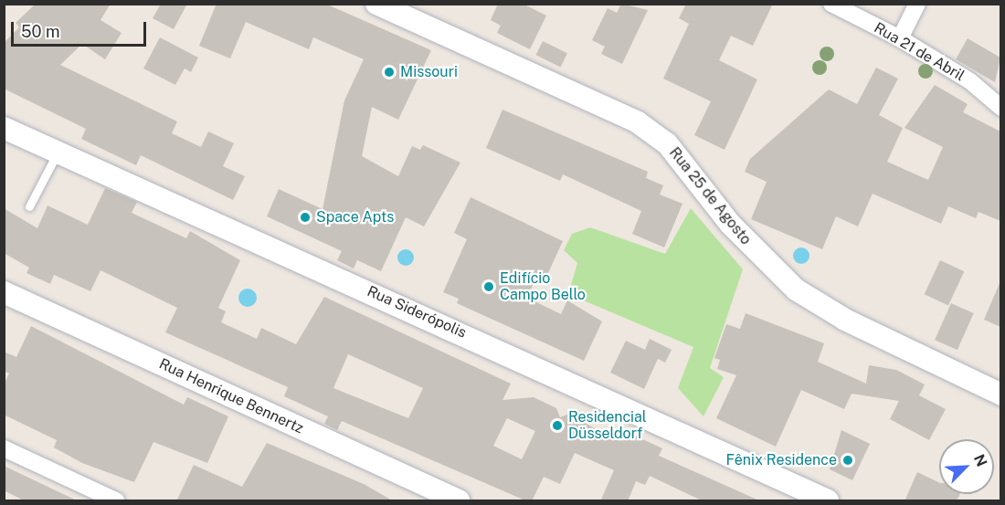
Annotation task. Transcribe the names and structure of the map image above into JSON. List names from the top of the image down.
{
  "streets": {
    "street": [
      "Rua 21 de Abril",
      "Rua 25 de Agosto",
      "Rua Siderópolis",
      "Rua Henrique Bennertz"
    ]
  },
  "places": [
    "Missouri",
    "Space Apts",
    "Edifício Campo Bello",
    "Residencial Düsseldorf",
    "Fênix Residence"
  ],
  "scale_bar": "50 m",
  "north": "top right"
}
